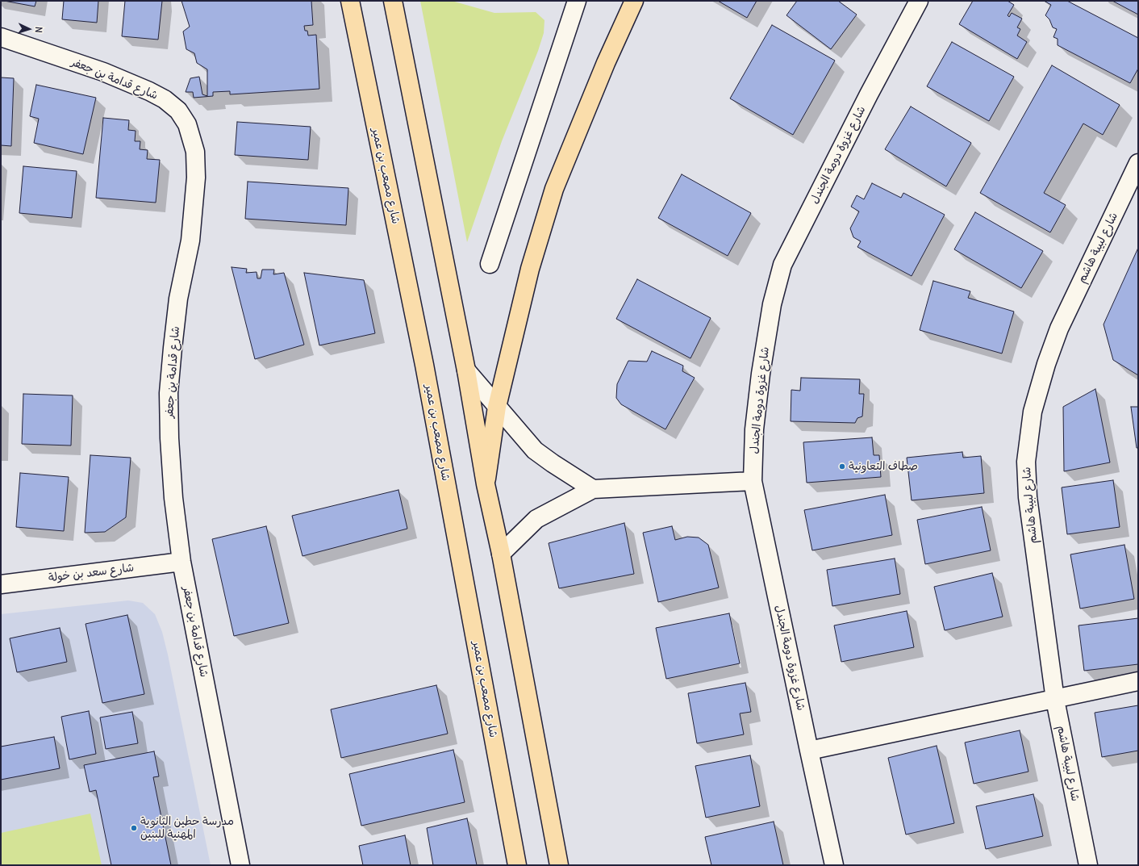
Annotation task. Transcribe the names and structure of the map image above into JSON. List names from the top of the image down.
{
  "streets": {
    "main road": ["شارع مصعب بن عمير"],
    "street": [
      "شارع قدامة بن جعفر",
      "شارع غزوة دومة الجندل",
      "شارع لبيبة هاشم",
      "شارع سعد بن خولة"
    ]
  },
  "crossings": [
    ["شارع قدامة بن جعفر", "شارع سعد بن خولة"]
  ],
  "places": ["صطاف التعاونية", "مدرسة حطين الثانوية المهنية للبنين"],
  "north": "right"
}
